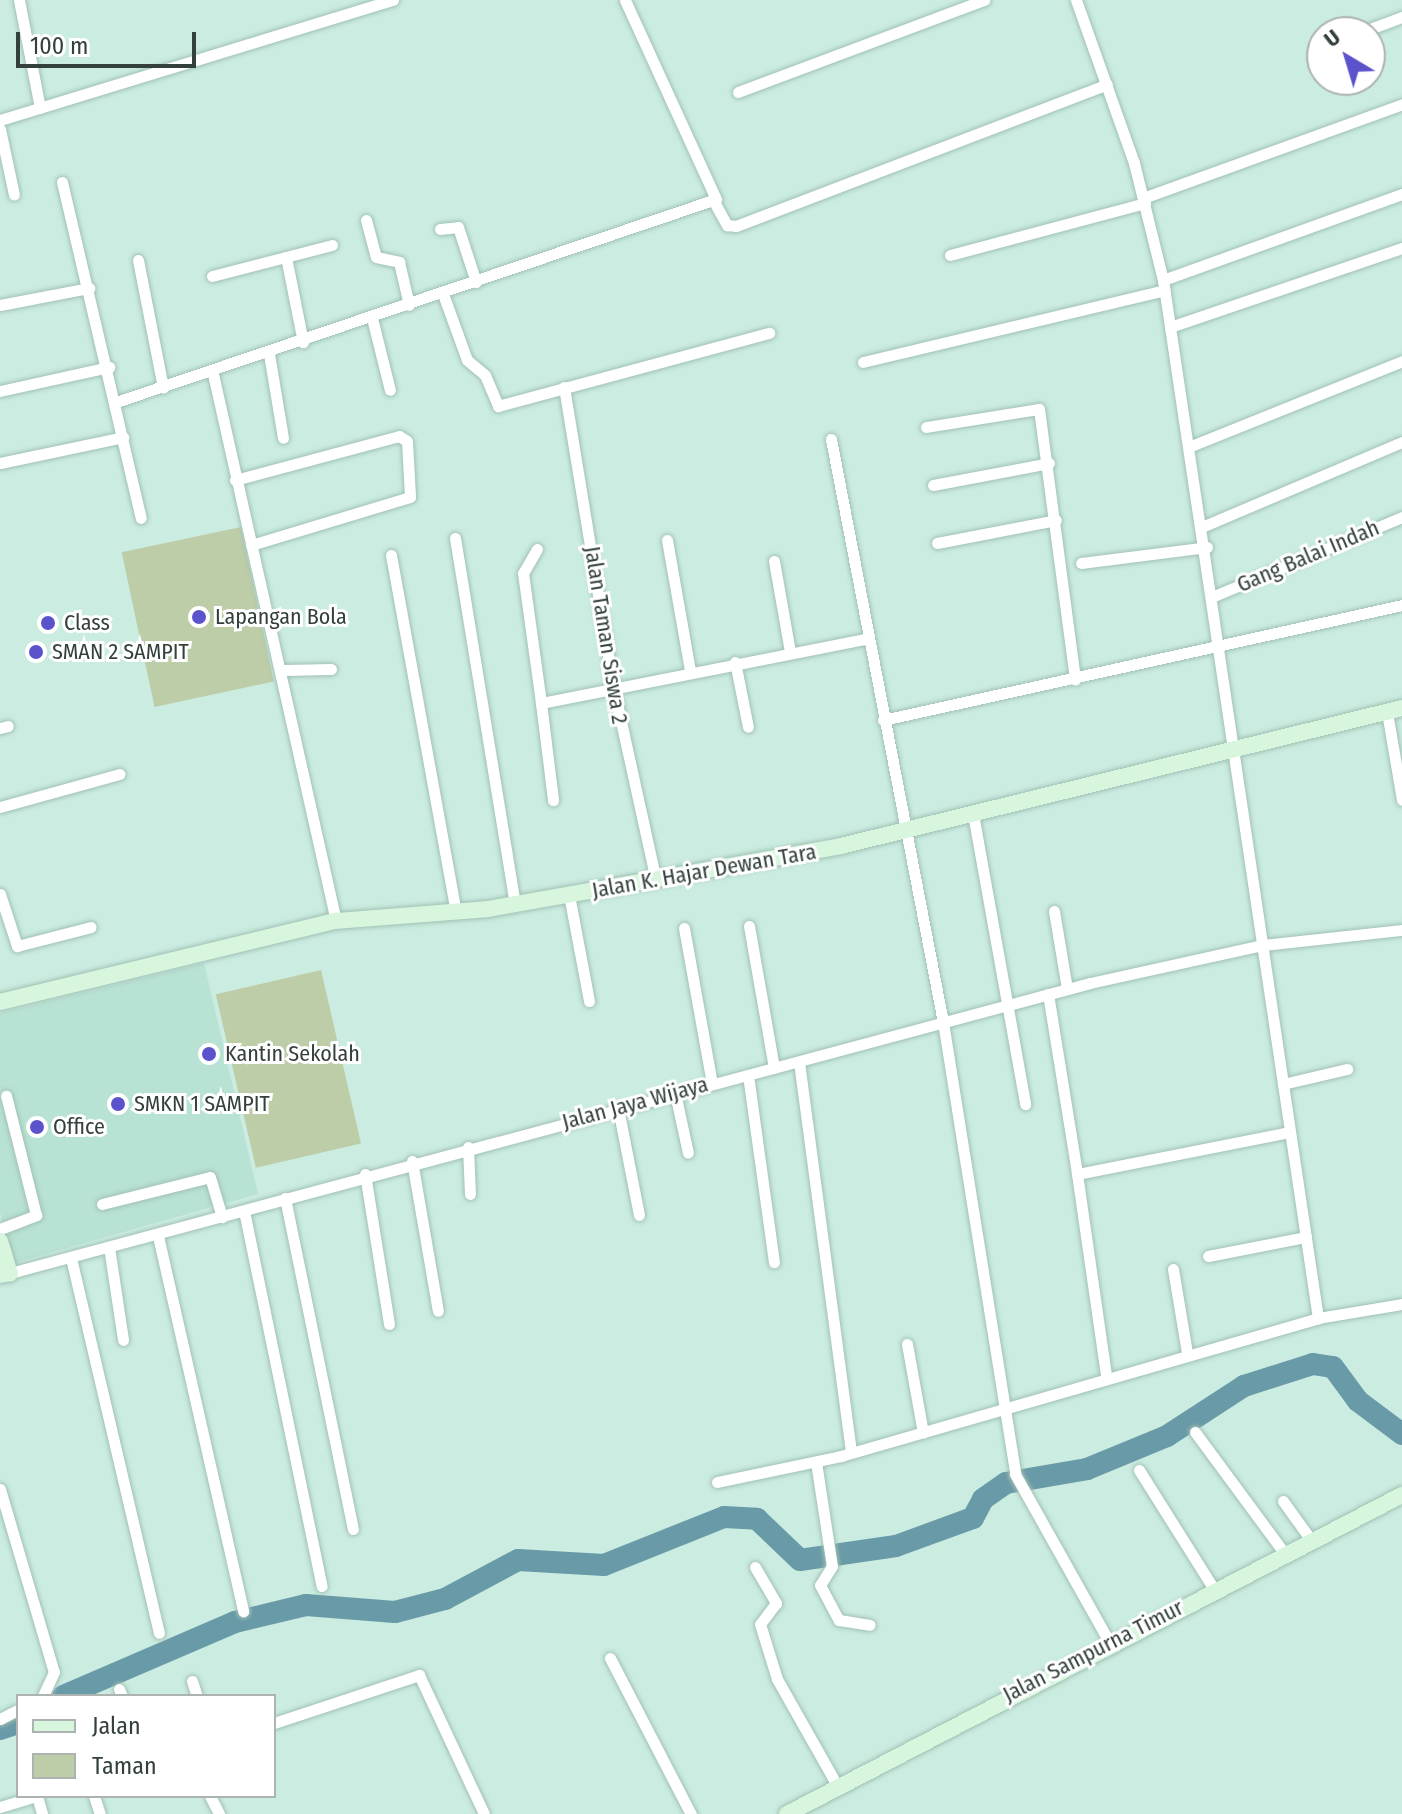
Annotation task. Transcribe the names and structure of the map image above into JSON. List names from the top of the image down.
{
  "streets": {
    "street": [
      "Gang Balai Indah",
      "Jalan Taman Siswa 2",
      "Jalan K. Hajar Dewan Tara",
      "Jalan Jaya Wijaya",
      "Jalan Sampurna Timur"
    ]
  },
  "crossings": [
    ["Jalan Taman Siswa 2", "Jalan K. Hajar Dewan Tara"]
  ],
  "places": [
    "Lapangan Bola",
    "Class",
    "SMAN 2 SAMPIT",
    "Kantin Sekolah",
    "SMKN 1 SAMPIT",
    "Office"
  ],
  "legend": ["Jalan", "Taman"],
  "scale_bar": "100 m",
  "north": "top left"
}
